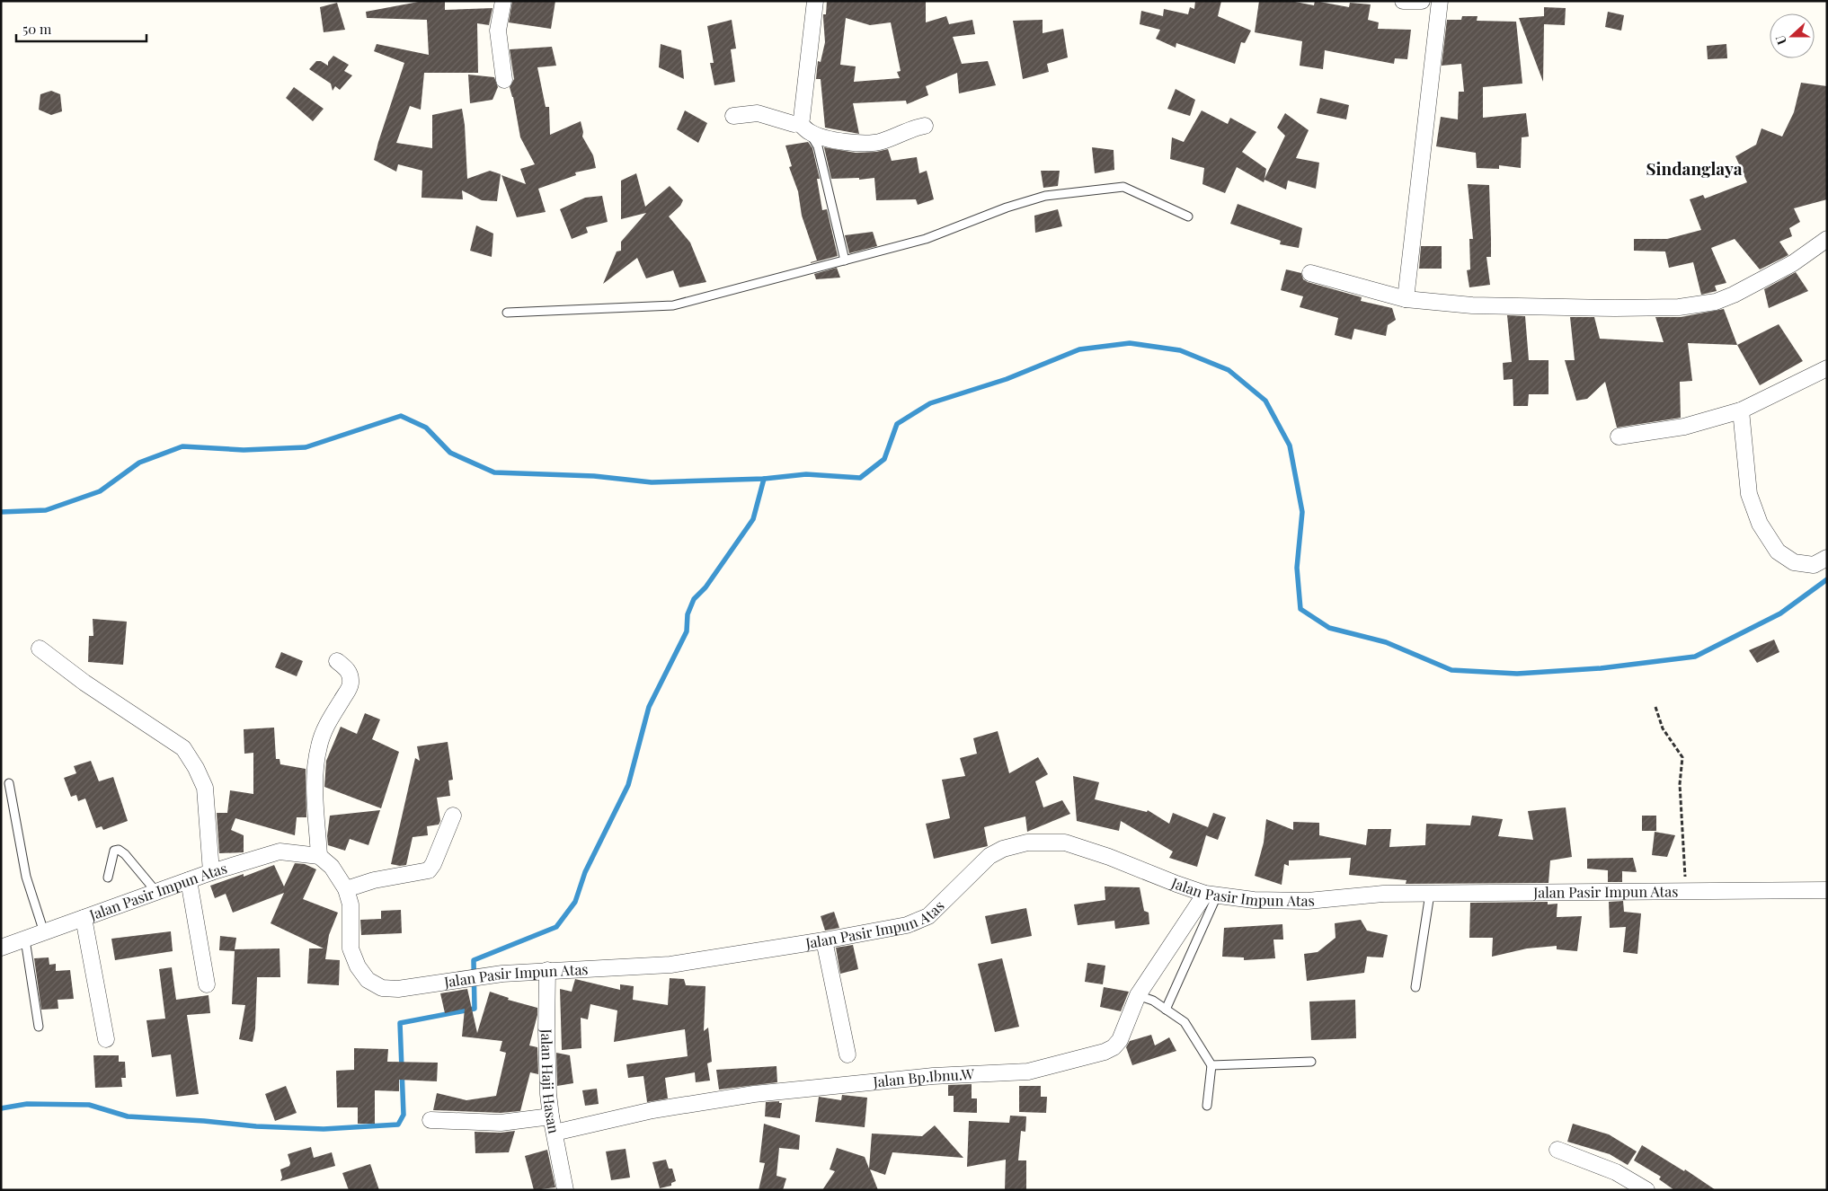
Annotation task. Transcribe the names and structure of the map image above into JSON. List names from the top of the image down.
{
  "streets": {
    "street": ["Jalan Pasir Impun Atas", "Jalan Bp.Ibnu.W", "Jalan Haji Hasan"]
  },
  "crossings": [
    ["Jalan Pasir Impun Atas", "Jalan Bp.Ibnu.W"],
    ["Jalan Pasir Impun Atas", "Jalan Haji Hasan"],
    ["Jalan Bp.Ibnu.W", "Jalan Haji Hasan"]
  ],
  "districts": ["Sindanglaya"],
  "scale_bar": "50 m",
  "north": "left"
}
